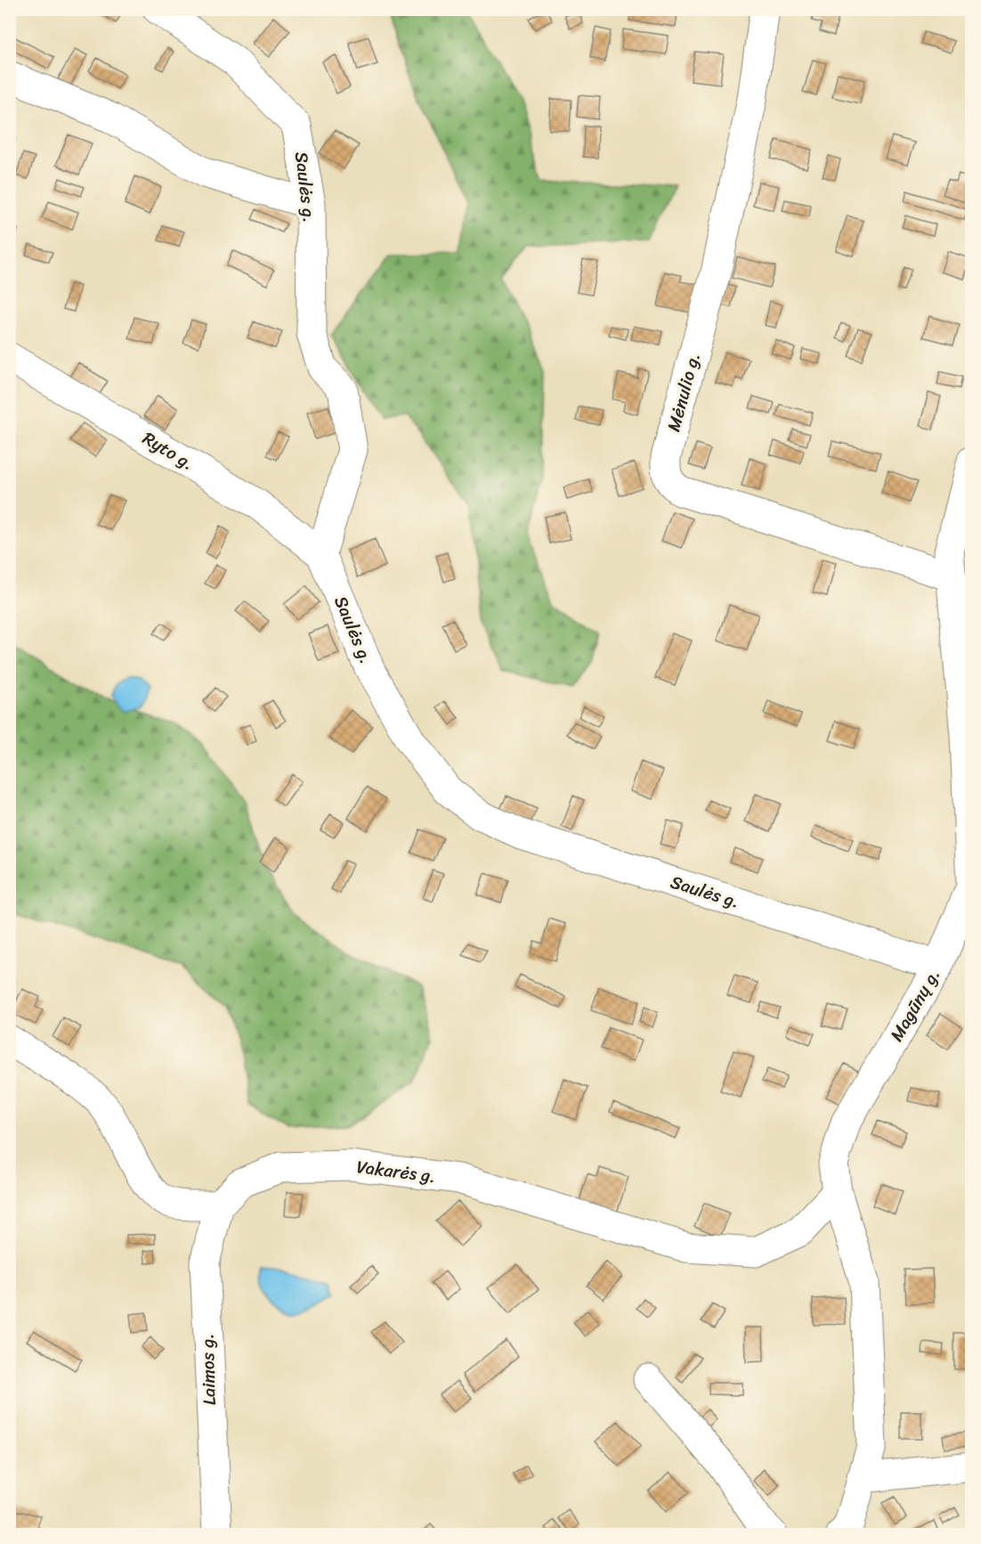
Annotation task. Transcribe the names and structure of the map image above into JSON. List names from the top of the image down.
{
  "streets": {
    "street": [
      "Saulės g.",
      "Mėnulio g.",
      "Ryto g.",
      "Magūnų g.",
      "Vakarės g.",
      "Laimos g."
    ]
  },
  "crossings": [
    ["Saulės g.", "Ryto g."],
    ["Saulės g.", "Magūnų g."],
    ["Mėnulio g.", "Magūnų g."],
    ["Magūnų g.", "Vakarės g."],
    ["Vakarės g.", "Laimos g."]
  ]
}
